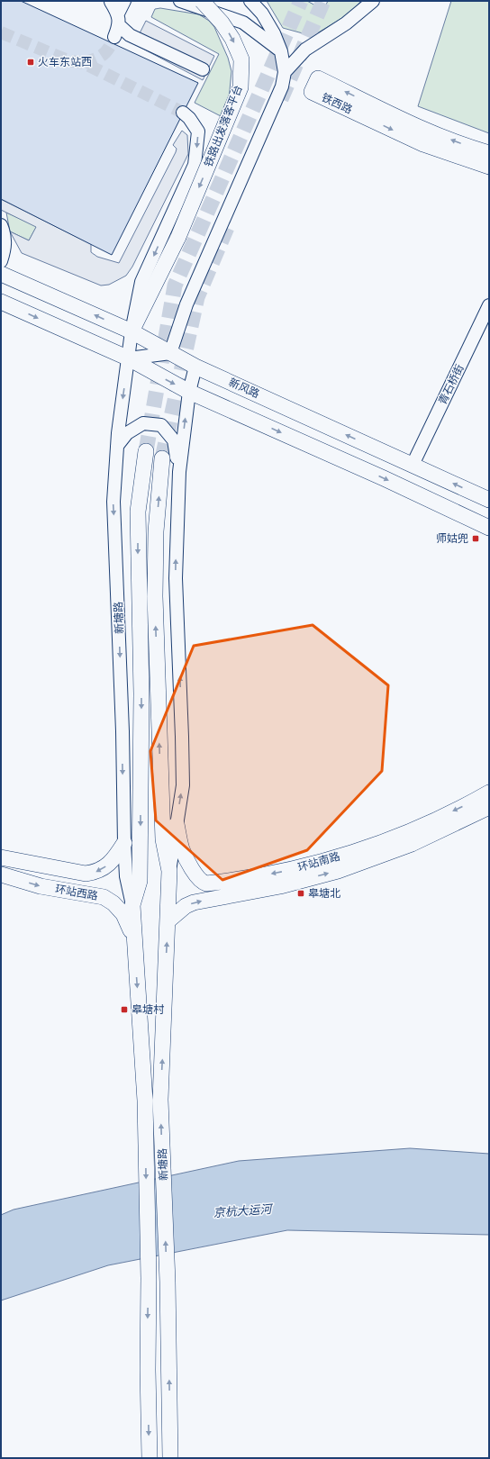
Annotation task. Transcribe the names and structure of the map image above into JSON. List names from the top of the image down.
{
  "streets": {
    "main road": [
      "铁西路",
      "铁路出发落客平台",
      "新风路",
      "新塘路",
      "环站南路",
      "环站西路"
    ],
    "street": ["青石桥街"]
  },
  "crossings": [
    ["铁路出发落客平台", "新风路"],
    ["铁路出发落客平台", "新塘路"],
    ["青石桥街", "新风路"],
    ["新风路", "新塘路"],
    ["新塘路", "环站南路"],
    ["新塘路", "环站西路"]
  ],
  "one_way": ["铁路出发落客平台"],
  "water": ["京杭大运河"],
  "places": {
    "transit": [
      "火车东站西",
      "师姑兜",
      "皋塘北",
      "皋塘村"
    ]
  }
}
